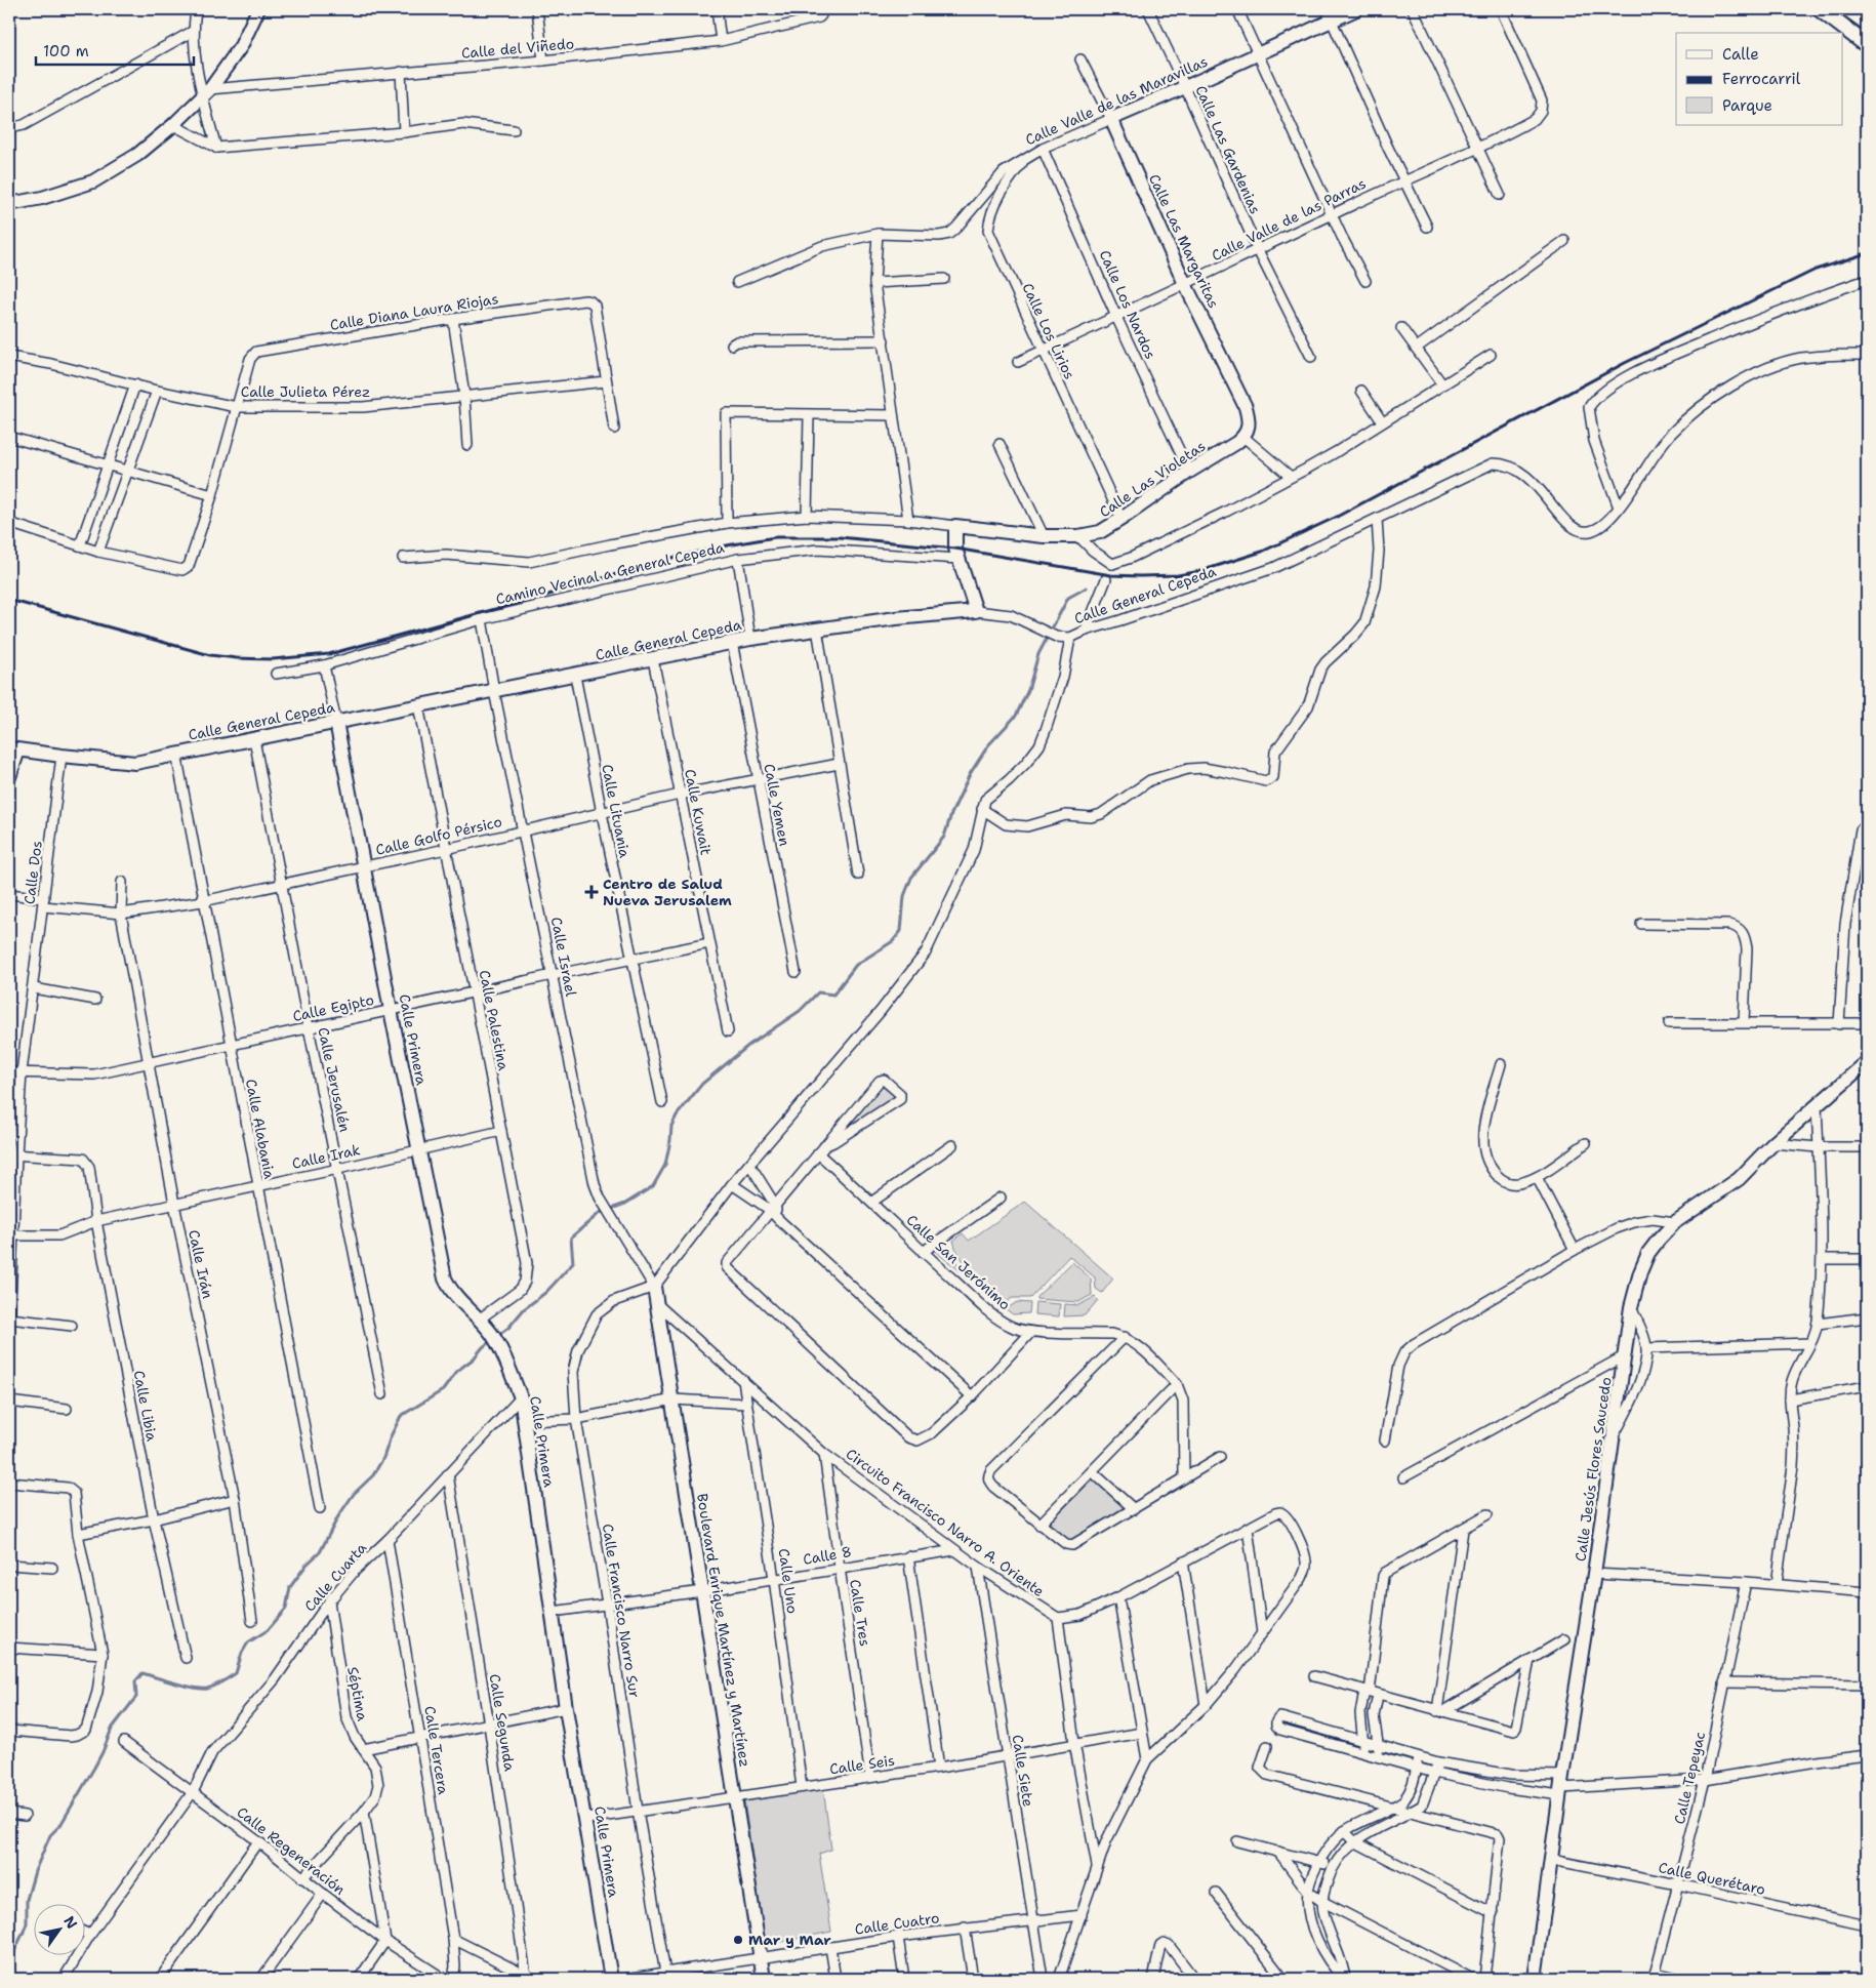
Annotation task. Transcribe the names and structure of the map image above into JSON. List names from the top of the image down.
{
  "streets": {
    "street": [
      "Calle del Viñedo",
      "Calle Valle de las Maravillas",
      "Calle Las Gardenias",
      "Calle Valle de las Parras",
      "Calle Las Margaritas",
      "Calle Los Nardos",
      "Calle Diana Laura Riojas",
      "Calle Los Lirios",
      "Calle Julieta Pérez",
      "Calle Las Violetas",
      "Camino Vecinal a General Cepeda",
      "Calle General Cepeda",
      "Calle Yemen",
      "Calle Lituania",
      "Calle Kuwait",
      "Calle Golfo Pérsico",
      "Calle Dos",
      "Calle Israel",
      "Calle Egipto",
      "Calle Palestina",
      "Calle Primera",
      "Calle Jerusalén",
      "Calle Alabania",
      "Calle Irak",
      "Calle San Jerónimo",
      "Calle Irán",
      "Calle Libia",
      "Calle Jesús Flores Saucedo",
      "Circuito Francisco Narro A. Oriente",
      "Calle 8",
      "Calle Cuarta",
      "Calle Uno",
      "Calle Francisco Narro Sur",
      "Calle Tres",
      "Boulevard Enrique Martínez y Martínez",
      "Séptima",
      "Calle Segunda",
      "Calle Tercera",
      "Calle Seis",
      "Calle Siete",
      "Calle Tepeyac",
      "Calle Regeneración",
      "Calle Querétaro",
      "Calle Cuatro"
    ]
  },
  "crossings": [
    ["Calle Valle de las Maravillas", "Calle Las Gardenias"],
    ["Calle Valle de las Maravillas", "Calle Las Margaritas"],
    ["Calle Valle de las Maravillas", "Calle Los Nardos"],
    ["Calle Valle de las Maravillas", "Calle Los Lirios"],
    ["Calle Las Gardenias", "Calle Valle de las Parras"],
    ["Calle Valle de las Parras", "Calle Las Margaritas"],
    ["Calle Valle de las Parras", "Calle Los Nardos"],
    ["Calle Valle de las Parras", "Calle Los Lirios"],
    ["Calle Las Margaritas", "Calle Las Violetas"],
    ["Calle Los Nardos", "Calle Las Violetas"],
    ["Calle Diana Laura Riojas", "Calle Julieta Pérez"],
    ["Calle Los Lirios", "Calle Las Violetas"],
    ["Calle Las Violetas", "Camino Vecinal a General Cepeda"],
    ["Camino Vecinal a General Cepeda", "Calle Israel"],
    ["Calle General Cepeda", "Calle Yemen"],
    ["Calle General Cepeda", "Calle Lituania"],
    ["Calle General Cepeda", "Calle Kuwait"],
    ["Calle General Cepeda", "Calle Dos"],
    ["Calle General Cepeda", "Calle Israel"],
    ["Calle General Cepeda", "Calle Palestina"],
    ["Calle General Cepeda", "Calle Primera"],
    ["Calle General Cepeda", "Calle Jerusalén"],
    ["Calle General Cepeda", "Calle Alabania"],
    ["Calle Yemen", "Calle Golfo Pérsico"],
    ["Calle Lituania", "Calle Golfo Pérsico"],
    ["Calle Lituania", "Calle Egipto"],
    ["Calle Kuwait", "Calle Golfo Pérsico"],
    ["Calle Kuwait", "Calle Egipto"],
    ["Calle Golfo Pérsico", "Calle Dos"],
    ["Calle Golfo Pérsico", "Calle Israel"],
    ["Calle Golfo Pérsico", "Calle Palestina"],
    ["Calle Golfo Pérsico", "Calle Primera"],
    ["Calle Golfo Pérsico", "Calle Jerusalén"],
    ["Calle Golfo Pérsico", "Calle Alabania"],
    ["Calle Golfo Pérsico", "Calle Irán"],
    ["Calle Dos", "Calle Egipto"],
    ["Calle Dos", "Calle Irak"],
    ["Calle Dos", "Calle Libia"],
    ["Calle Israel", "Calle Egipto"],
    ["Calle Israel", "Calle Francisco Narro Sur"],
    ["Calle Israel", "Boulevard Enrique Martínez y Martínez"],
    ["Calle Egipto", "Calle Palestina"],
    ["Calle Egipto", "Calle Primera"],
    ["Calle Egipto", "Calle Jerusalén"],
    ["Calle Egipto", "Calle Alabania"],
    ["Calle Egipto", "Calle Irán"],
    ["Calle Palestina", "Calle Primera"],
    ["Calle Palestina", "Calle Irak"],
    ["Calle Primera", "Calle Irak"],
    ["Calle Primera", "Calle 8"],
    ["Calle Primera", "Calle Cuarta"],
    ["Calle Primera", "Calle Seis"],
    ["Calle Jerusalén", "Calle Irak"],
    ["Calle Alabania", "Calle Irak"],
    ["Calle Irak", "Calle Irán"],
    ["Calle Irak", "Calle Libia"],
    ["Calle Jesús Flores Saucedo", "Calle Querétaro"],
    ["Circuito Francisco Narro A. Oriente", "Calle 8"],
    ["Circuito Francisco Narro A. Oriente", "Calle Uno"],
    ["Circuito Francisco Narro A. Oriente", "Calle Tres"],
    ["Circuito Francisco Narro A. Oriente", "Boulevard Enrique Martínez y Martínez"],
    ["Circuito Francisco Narro A. Oriente", "Calle Siete"],
    ["Calle 8", "Calle Uno"],
    ["Calle 8", "Calle Francisco Narro Sur"],
    ["Calle 8", "Calle Tres"],
    ["Calle 8", "Boulevard Enrique Martínez y Martínez"],
    ["Calle Cuarta", "Séptima"],
    ["Calle Cuarta", "Calle Segunda"],
    ["Calle Cuarta", "Calle Tercera"],
    ["Calle Cuarta", "Calle Regeneración"],
    ["Calle Uno", "Calle Seis"],
    ["Calle Francisco Narro Sur", "Boulevard Enrique Martínez y Martínez"],
    ["Calle Francisco Narro Sur", "Calle Seis"],
    ["Calle Francisco Narro Sur", "Calle Cuatro"],
    ["Calle Tres", "Calle Seis"],
    ["Boulevard Enrique Martínez y Martínez", "Calle Seis"],
    ["Boulevard Enrique Martínez y Martínez", "Calle Cuatro"],
    ["Séptima", "Calle Regeneración"],
    ["Calle Seis", "Calle Siete"],
    ["Calle Siete", "Calle Cuatro"],
    ["Calle Tepeyac", "Calle Querétaro"]
  ],
  "places": {
    "health": ["Centro de Salud Nueva Jerusalem"],
    "other": ["Mar y Mar"]
  },
  "legend": ["Calle", "Ferrocarril", "Parque"],
  "scale_bar": "100 m",
  "north": "top right"
}
